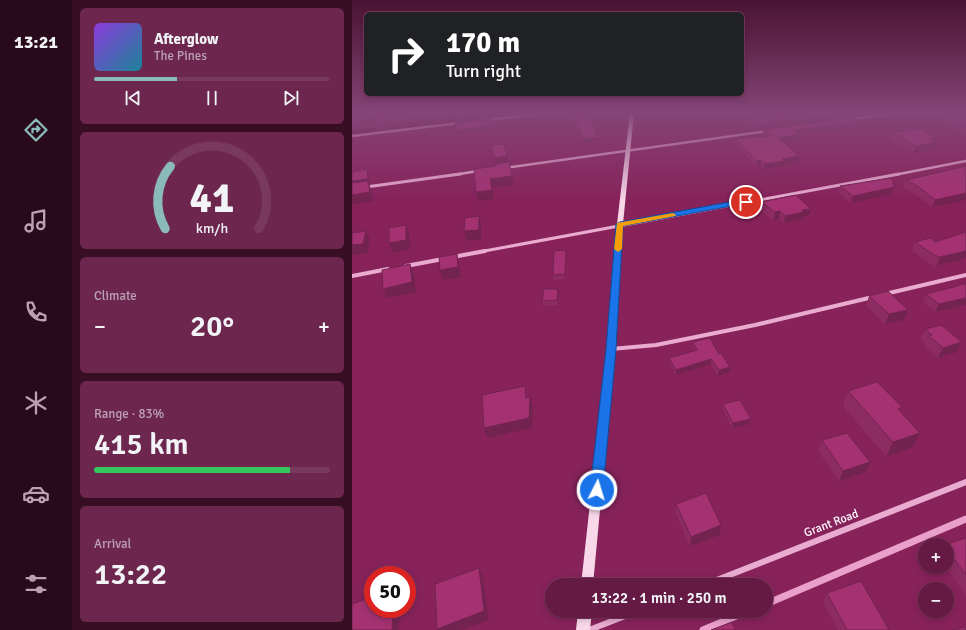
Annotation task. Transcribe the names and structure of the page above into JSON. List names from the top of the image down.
{
  "streets": {
    "street": ["Grant Road"]
  },
  "page": {
    "tabs": "13:21",
    "turn": ["170 m", "Turn right"],
    "song": ["Afterglow", "The Pines"],
    "tile": [
      "Climate",
      ["Range · 83%", "415 km"],
      ["Arrival", "13:22"]
    ],
    "heat": ["−", "20°", "+"],
    "map_buttons": ["+", "−"],
    "limit": "50",
    "trip": "13:22 · 1 min · 250 m",
    "gauge": ["41", "km/h"]
  }
}
